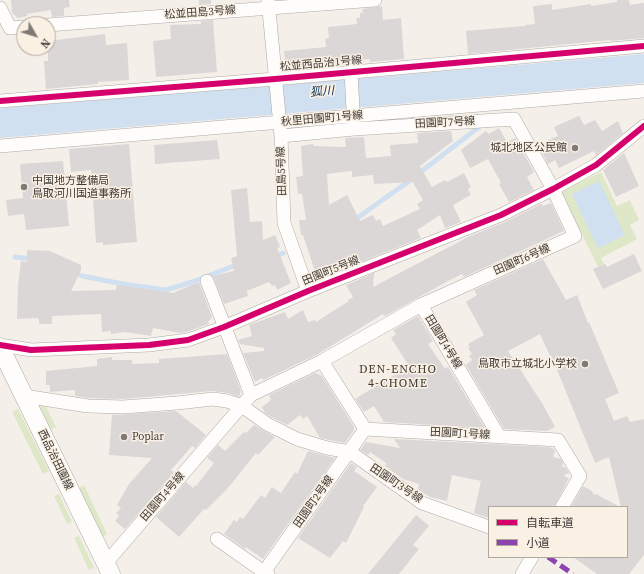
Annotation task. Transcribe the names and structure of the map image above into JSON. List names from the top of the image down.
{
  "streets": {
    "street": [
      "松並田島3号線",
      "松並西品治1号線",
      "秋里田園町1号線",
      "田園町7号線",
      "田島5号線",
      "田園町6号線",
      "田園町5号線",
      "田園町4号線",
      "田園町1号線",
      "西品治田園線",
      "田園町3号線",
      "田園町2号線"
    ]
  },
  "crossings": [
    ["松並田島3号線", "田島5号線"],
    ["松並西品治1号線", "田島5号線"],
    ["秋里田園町1号線", "田園町7号線"],
    ["秋里田園町1号線", "田島5号線"],
    ["田園町7号線", "田園町6号線"],
    ["田園町7号線", "田園町5号線"],
    ["田島5号線", "田園町5号線"],
    ["田園町6号線", "田園町5号線"],
    ["田園町6号線", "田園町4号線"],
    ["田園町5号線", "西品治田園線"],
    ["田園町4号線", "田園町1号線"],
    ["田園町4号線", "西品治田園線"],
    ["田園町1号線", "田園町2号線"],
    ["田園町3号線", "田園町2号線"]
  ],
  "districts": ["DEN-ENCHO 4-CHOME"],
  "water": ["狐川"],
  "places": [
    "城北地区公民館",
    "中国地方整備局 鳥取河川国道事務所",
    "鳥取市立城北小学校",
    "Poplar"
  ],
  "legend": ["自転車道", "小道"],
  "north": "bottom right"
}
